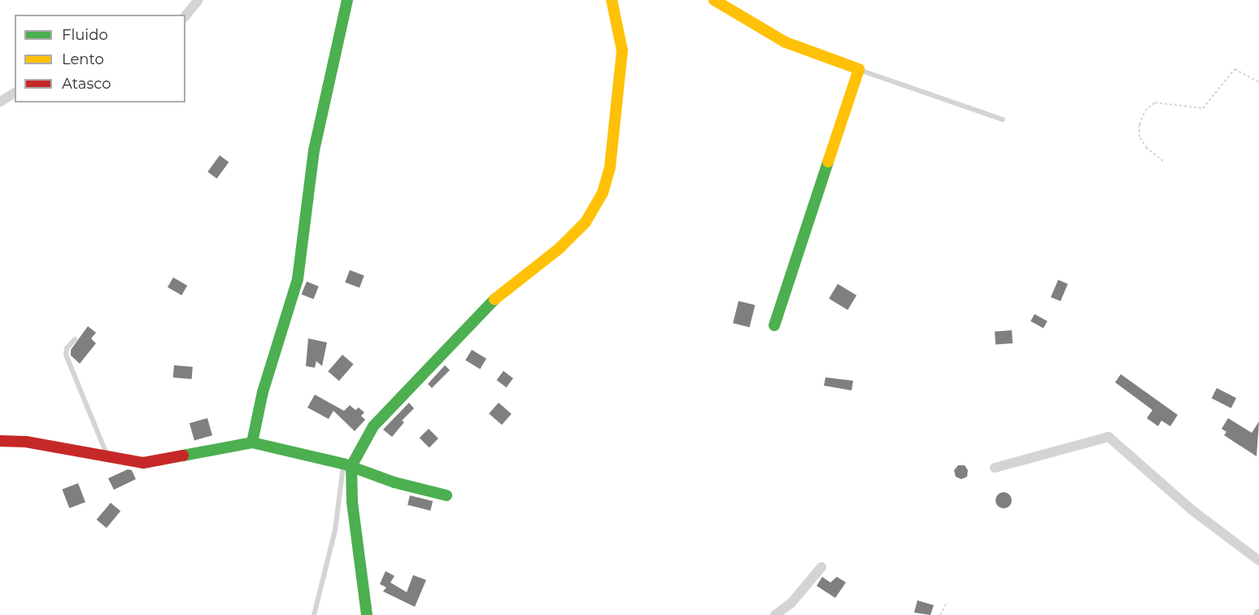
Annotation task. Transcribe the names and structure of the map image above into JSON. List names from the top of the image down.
{
  "legend": ["Fluido", "Lento", "Atasco"]
}
